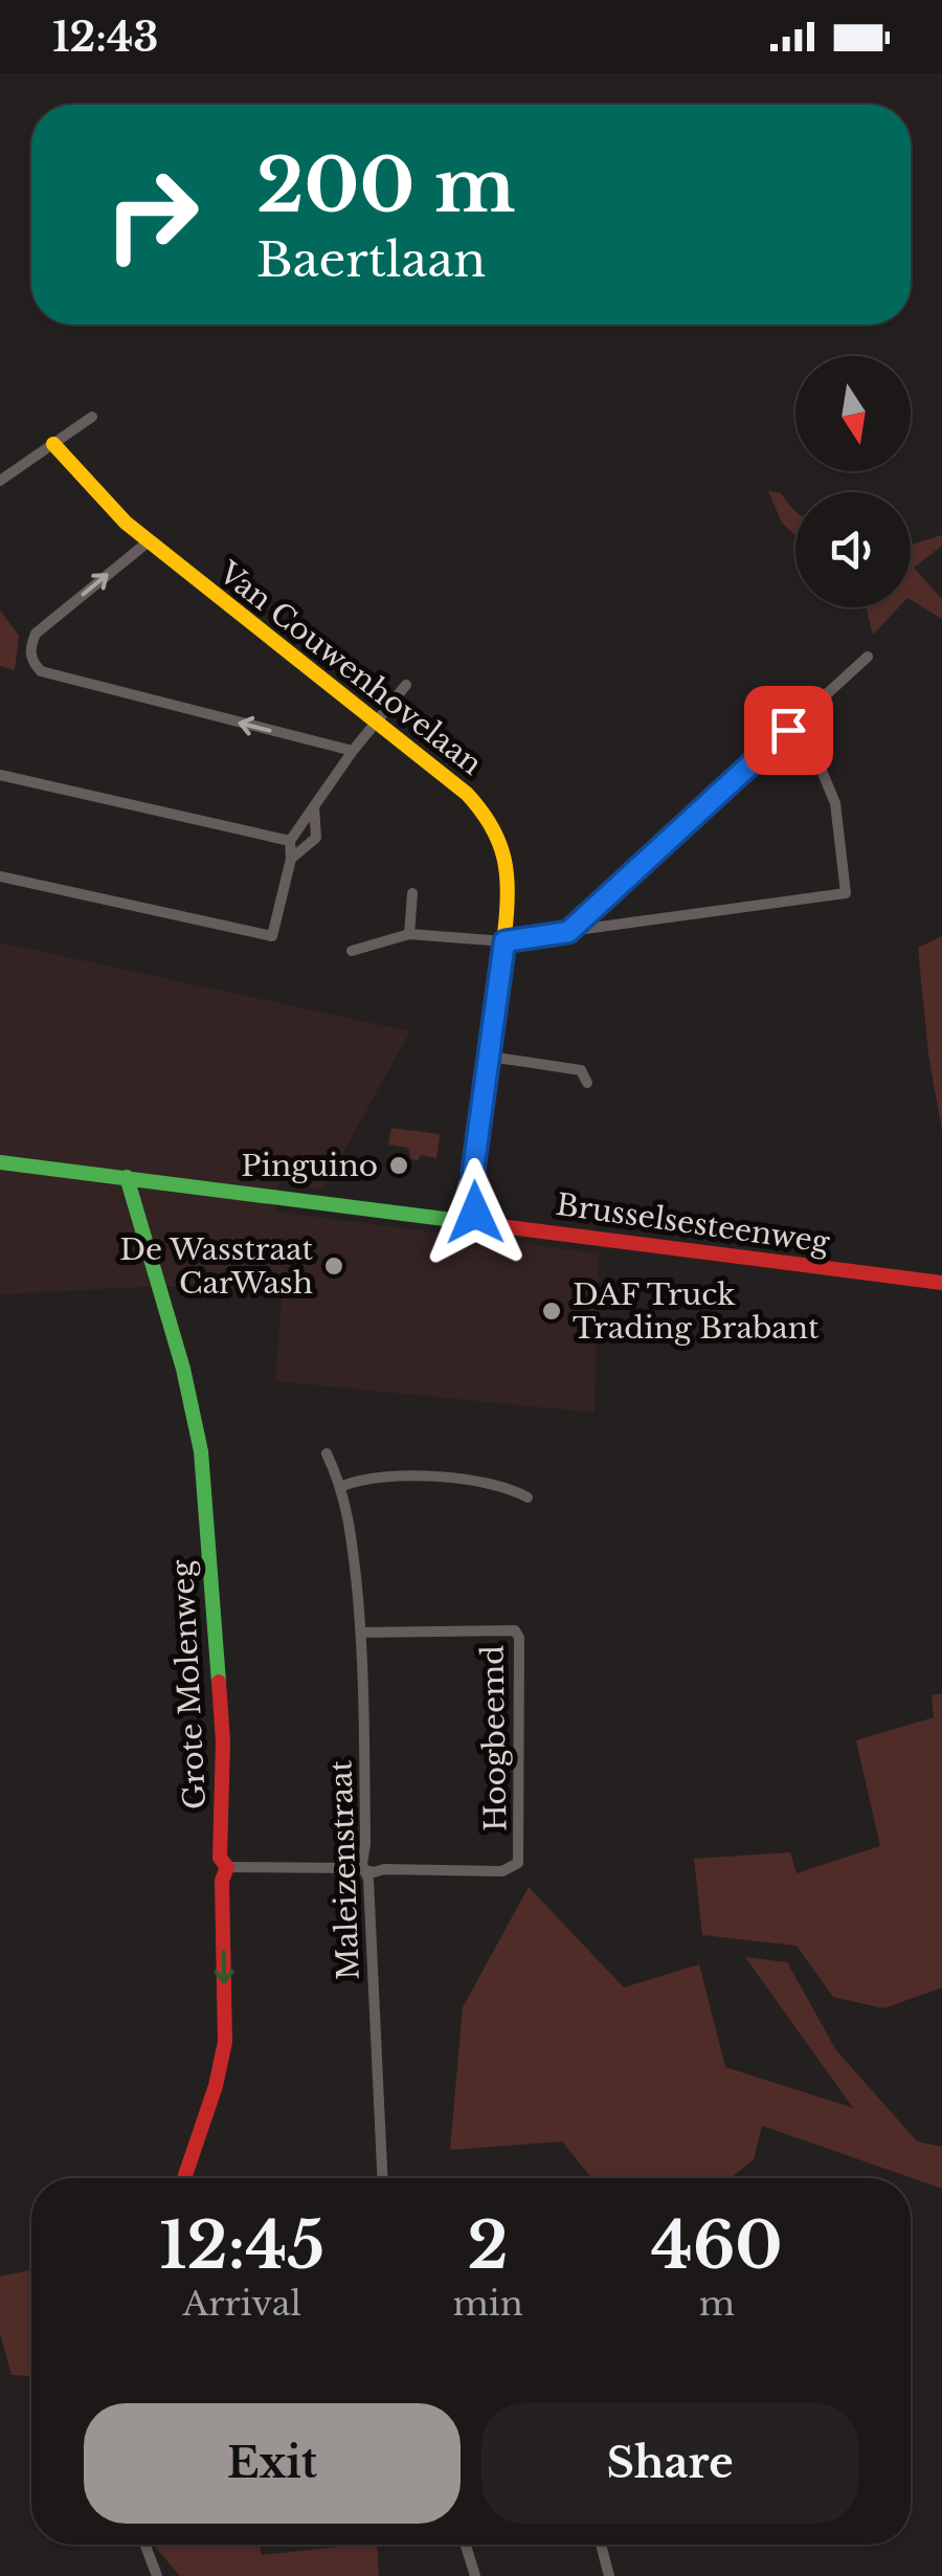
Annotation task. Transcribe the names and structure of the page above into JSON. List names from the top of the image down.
{
  "streets": {
    "street": [
      "Van Couwenhovelaan",
      "Brusselsesteenweg",
      "Grote Molenweg",
      "Hoogbeemd",
      "Maleizenstraat"
    ]
  },
  "crossings": [
    ["Van Couwenhovelaan", "Brusselsesteenweg"],
    ["Brusselsesteenweg", "Grote Molenweg"],
    ["Hoogbeemd", "Maleizenstraat"]
  ],
  "places": ["Pinguino", "De Wasstraat CarWash", "DAF Truck Trading Brabant"],
  "north": "bottom",
  "page": {
    "status": "12:43",
    "turn": ["200 m", "Baertlaan"],
    "eta": [
      "12:45",
      "Arrival",
      "2",
      "min",
      "460",
      "m"
    ],
    "buttons": ["Exit", "Share"]
  }
}
